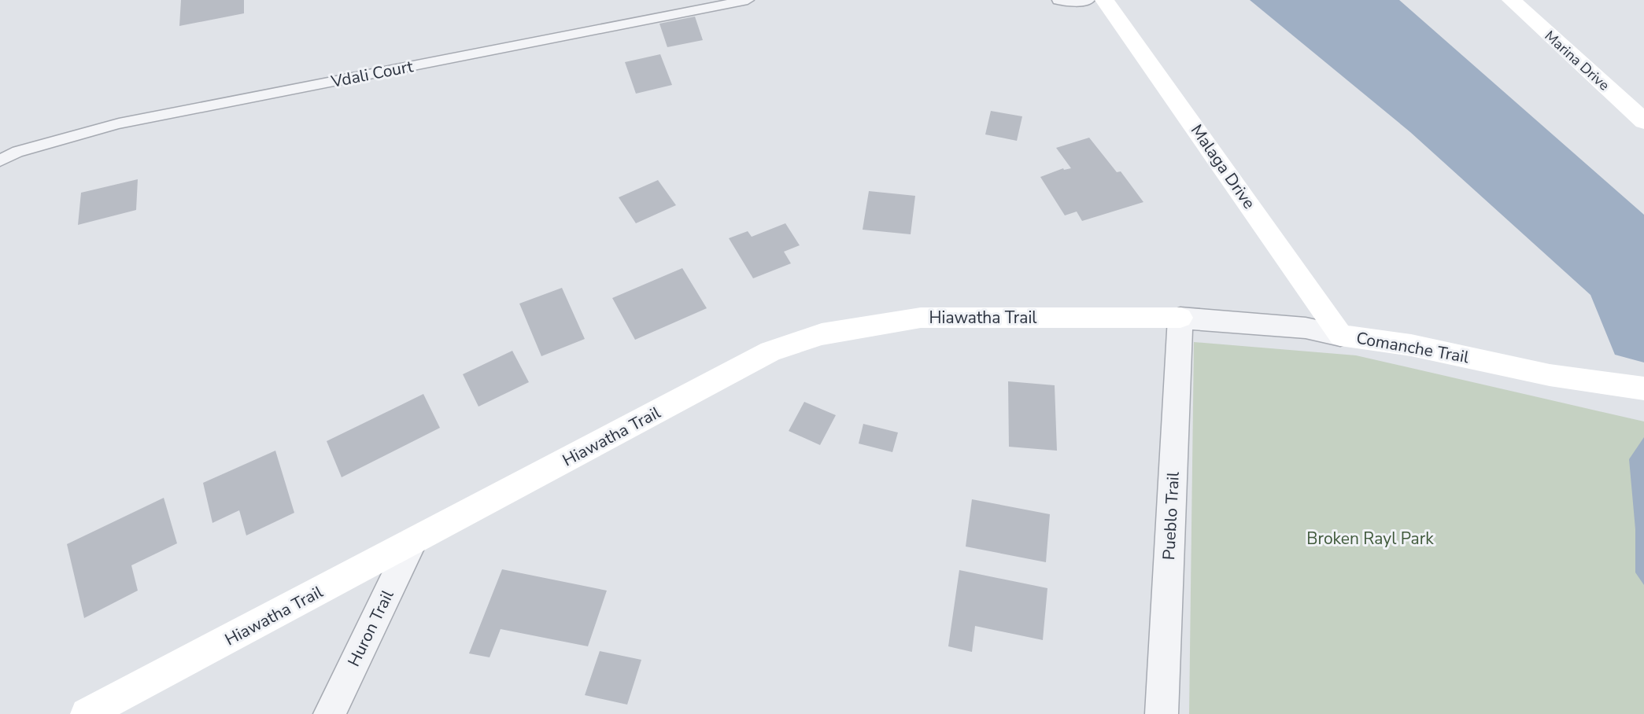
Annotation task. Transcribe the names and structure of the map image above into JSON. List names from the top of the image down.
{
  "streets": {
    "street": [
      "Marina Drive",
      "Malaga Drive",
      "Hiawatha Trail",
      "Comanche Trail",
      "Pueblo Trail",
      "Huron Trail"
    ],
    "lane": ["Vdali Court"]
  },
  "crossings": [
    ["Malaga Drive", "Comanche Trail"],
    ["Hiawatha Trail", "Comanche Trail"],
    ["Hiawatha Trail", "Pueblo Trail"],
    ["Hiawatha Trail", "Huron Trail"],
    ["Comanche Trail", "Pueblo Trail"]
  ],
  "parks": ["Broken Rayl Park"]
}
